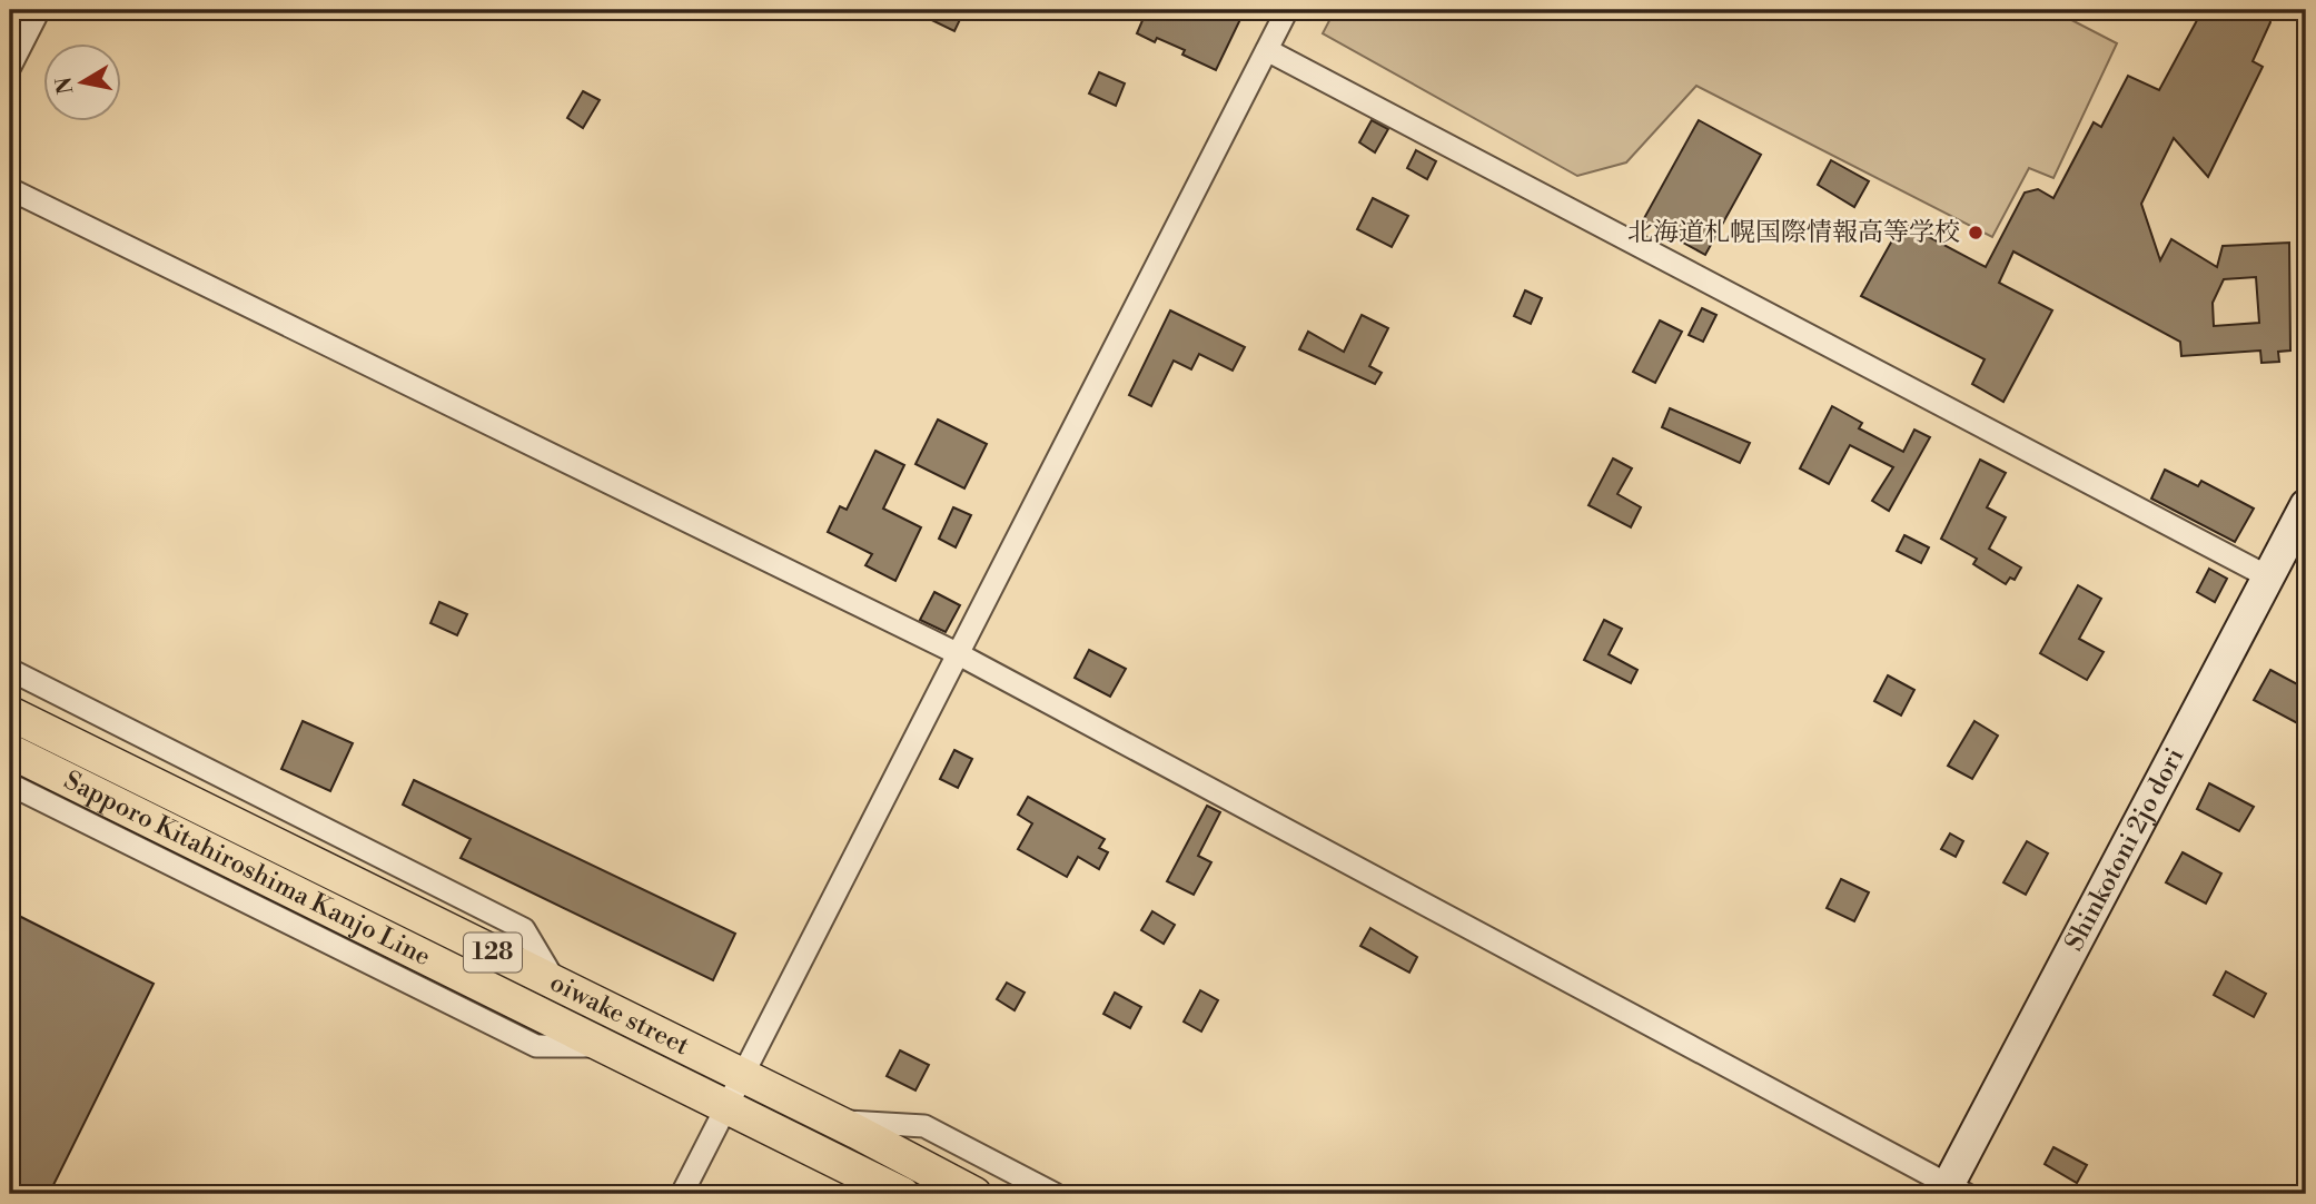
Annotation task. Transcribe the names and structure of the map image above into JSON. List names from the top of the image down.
{
  "streets": {
    "main road": ["Sapporo Kitahiroshima Kanjo Line", "128", "oiwake street"],
    "street": ["Shinkotoni 2jo dori"]
  },
  "places": ["北海道札幌国際情報高等学校"],
  "north": "left"
}
